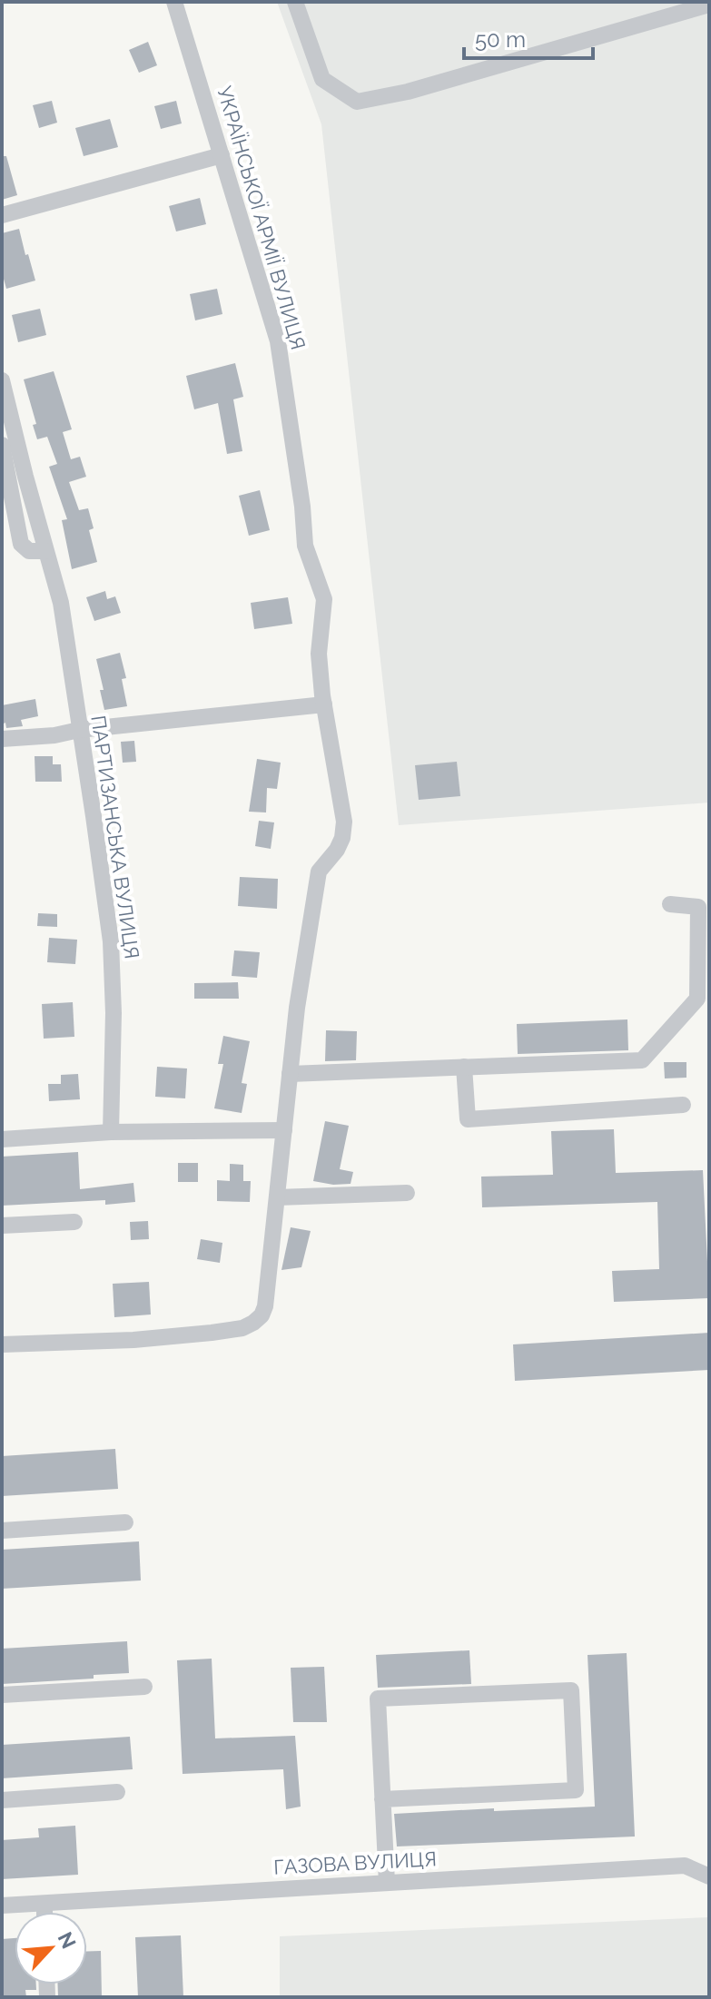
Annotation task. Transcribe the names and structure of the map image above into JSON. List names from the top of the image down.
{
  "streets": {
    "street": ["УКРАЇНСЬКОЇ АРМІЇ ВУЛИЦЯ", "ПАРТИЗАНСЬКА ВУЛИЦЯ", "ГАЗОВА ВУЛИЦЯ"]
  },
  "scale_bar": "50 m",
  "north": "top right"
}
